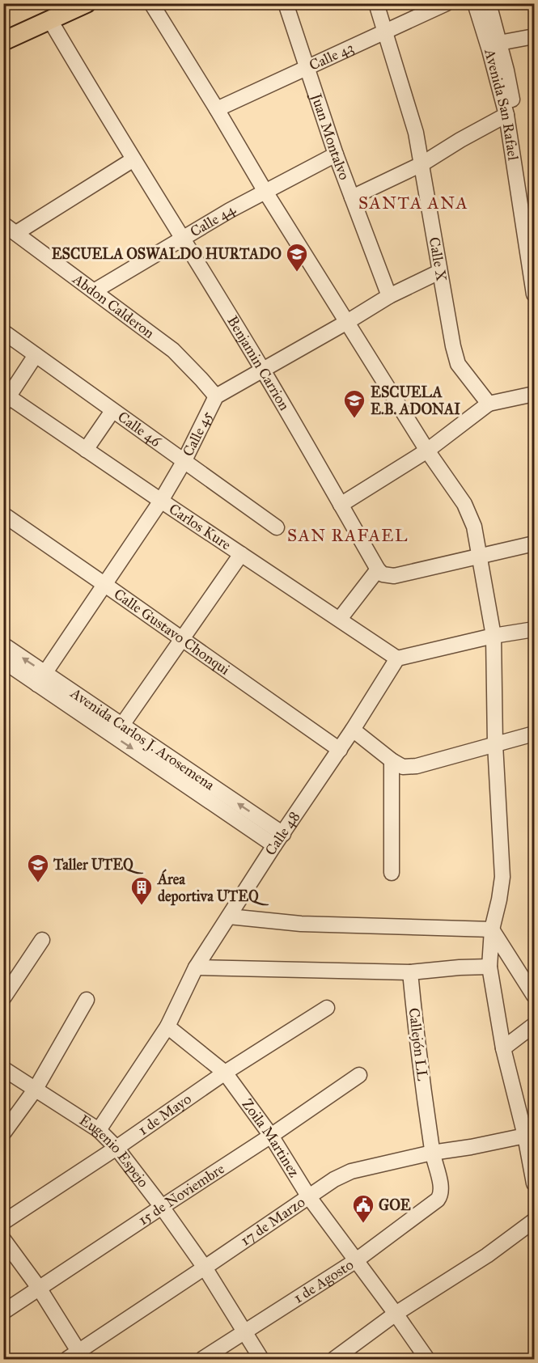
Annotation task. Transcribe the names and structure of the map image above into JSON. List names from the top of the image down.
{
  "streets": {
    "street": [
      "Calle 43",
      "Avenida San Rafael",
      "Juan Montalvo",
      "Calle 44",
      "Calle X",
      "Abdon Calderon",
      "Benjamin Carrion",
      "Calle 46",
      "Calle 45",
      "Carlos Kure",
      "Calle Gustavo Chonqui",
      "Avenida Carlos J. Arosemena",
      "Calle 48",
      "Callejón LL",
      "1 de Mayo",
      "Zoila Martinez",
      "Eugenio Espejo",
      "15 de Noviembre",
      "17 de Marzo",
      "1 de Agosto"
    ]
  },
  "crossings": [
    ["Calle 43", "Juan Montalvo"],
    ["Calle 43", "Calle X"],
    ["Juan Montalvo", "Calle 44"],
    ["Juan Montalvo", "Calle 45"],
    ["Calle 44", "Abdon Calderon"],
    ["Calle 44", "Benjamin Carrion"],
    ["Calle X", "Calle 45"],
    ["Abdon Calderon", "Calle 45"],
    ["Benjamin Carrion", "Calle 45"],
    ["Calle 46", "Calle 45"],
    ["Calle 45", "Carlos Kure"],
    ["Calle 45", "Calle Gustavo Chonqui"],
    ["Calle 45", "Avenida Carlos J. Arosemena"],
    ["Carlos Kure", "Calle 48"],
    ["Calle Gustavo Chonqui", "Calle 48"],
    ["Avenida Carlos J. Arosemena", "Calle 48"],
    ["Calle 48", "Zoila Martinez"],
    ["Calle 48", "Eugenio Espejo"],
    ["Callejón LL", "17 de Marzo"],
    ["Callejón LL", "1 de Agosto"],
    ["1 de Mayo", "Zoila Martinez"],
    ["1 de Mayo", "Eugenio Espejo"],
    ["Zoila Martinez", "15 de Noviembre"],
    ["Zoila Martinez", "17 de Marzo"],
    ["Zoila Martinez", "1 de Agosto"],
    ["Eugenio Espejo", "15 de Noviembre"],
    ["Eugenio Espejo", "17 de Marzo"],
    ["Eugenio Espejo", "1 de Agosto"]
  ],
  "districts": ["SANTA ANA", "SAN RAFAEL"],
  "places": {
    "school or university": ["ESCUELA OSWALDO HURTADO", "ESCUELA E.B. ADONAI", "Taller UTEQ"],
    "building": ["Área deportiva UTEQ"],
    "public building": ["GOE"]
  }
}
